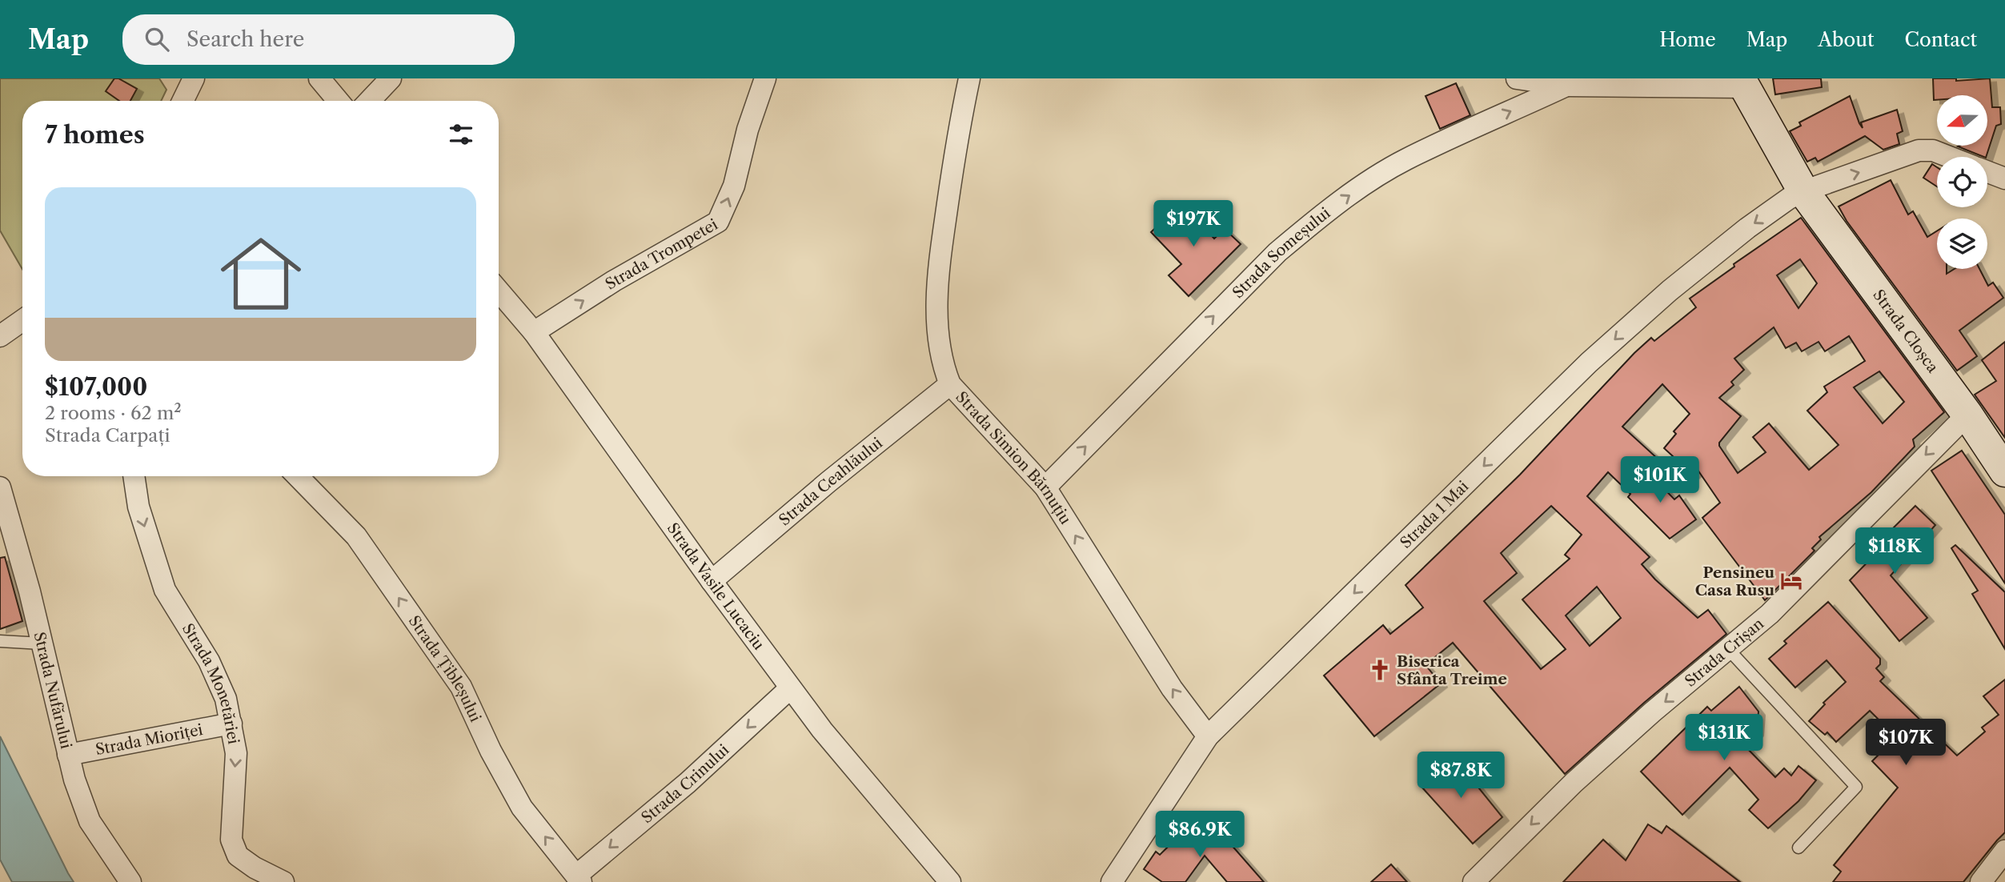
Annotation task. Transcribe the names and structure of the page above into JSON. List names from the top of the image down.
{
  "streets": {
    "street": [
      "Strada Trompetei",
      "Strada Someșului",
      "Strada Cloșca",
      "Strada Simion Bărnuțiu",
      "Strada Ceahlăului",
      "Strada 1 Mai",
      "Strada Vasile Lucaciu",
      "Strada Crișan",
      "Strada Țibleșului",
      "Strada Monetăriei",
      "Strada Nufărului",
      "Strada Mioriței",
      "Strada Crinului"
    ]
  },
  "crossings": [
    ["Strada Trompetei", "Strada Vasile Lucaciu"],
    ["Strada Someșului", "Strada Simion Bărnuțiu"],
    ["Strada Cloșca", "Strada 1 Mai"],
    ["Strada Cloșca", "Strada Crișan"],
    ["Strada Simion Bărnuțiu", "Strada Ceahlăului"],
    ["Strada Simion Bărnuțiu", "Strada 1 Mai"],
    ["Strada Ceahlăului", "Strada Vasile Lucaciu"],
    ["Strada Vasile Lucaciu", "Strada Crinului"],
    ["Strada Țibleșului", "Strada Crinului"],
    ["Strada Monetăriei", "Strada Mioriței"],
    ["Strada Nufărului", "Strada Mioriței"]
  ],
  "one_way": [
    "Strada Trompetei",
    "Strada Someșului",
    "Strada Simion Bărnuțiu",
    "Strada Crișan",
    "Strada Țibleșului",
    "Strada Monetăriei",
    "Strada Crinului"
  ],
  "places": {
    "hotel": ["Pensineu Casa Rusu"],
    "church": ["Biserica Sfânta Treime"]
  },
  "north": "left",
  "page": {
    "header": "Map",
    "search": "Search here",
    "nav": [
      "Home",
      "Map",
      "About",
      "Contact"
    ],
    "heading": "7 homes",
    "list": [
      {
        "name": "$107,000",
        "note": "2 rooms · 62 m² · Strada Carpați"
      }
    ],
    "price": [
      "$197K",
      "$101K",
      "$118K",
      "$131K",
      "$107K",
      "$87.8K",
      "$86.9K"
    ]
  }
}
